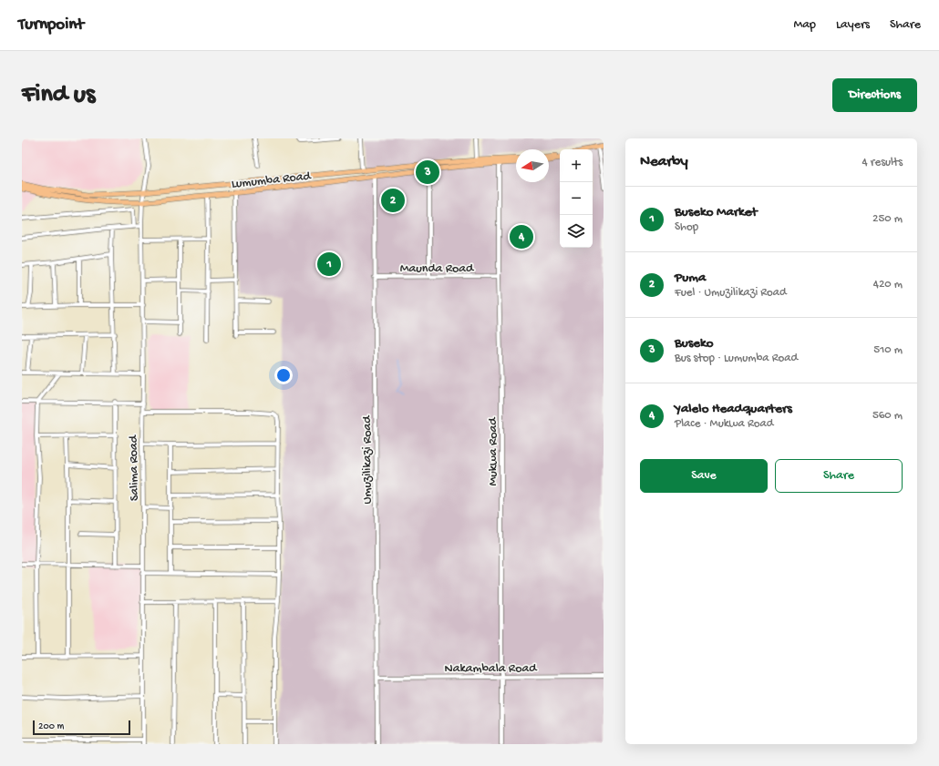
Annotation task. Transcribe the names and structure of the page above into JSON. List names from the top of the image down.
{
  "streets": {
    "main road": ["Lumumba Road"],
    "street": [
      "Maunda Road",
      "Mukwa Road",
      "Umuzilikazi Road",
      "Salima Road",
      "Nakambala Road"
    ]
  },
  "crossings": [
    ["Lumumba Road", "Mukwa Road"],
    ["Lumumba Road", "Umuzilikazi Road"],
    ["Lumumba Road", "Salima Road"],
    ["Maunda Road", "Mukwa Road"],
    ["Maunda Road", "Umuzilikazi Road"],
    ["Mukwa Road", "Nakambala Road"],
    ["Umuzilikazi Road", "Nakambala Road"]
  ],
  "scale_bar": "200 m",
  "north": "left",
  "page": {
    "header": "Turnpoint",
    "nav": ["Map", "Layers", "Share"],
    "buttons": [
      "Directions",
      ["Save", "Share"]
    ],
    "title": "Find us",
    "heading": ["Nearby", "4 results"],
    "map_buttons": ["+", "−"],
    "pins": [
      "3",
      "2",
      "4",
      "1"
    ],
    "list": [
      {
        "mark": "1",
        "name": "Buseko Market",
        "note": "Shop",
        "value": "250 m"
      },
      {
        "mark": "2",
        "name": "Puma",
        "note": "Fuel · Umuzilikazi Road",
        "value": "420 m"
      },
      {
        "mark": "3",
        "name": "Buseko",
        "note": "Bus stop · Lumumba Road",
        "value": "510 m"
      },
      {
        "mark": "4",
        "name": "Yalelo Headquarters",
        "note": "Place · Mukwa Road",
        "value": "560 m"
      }
    ],
    "scale": "200 m"
  }
}
